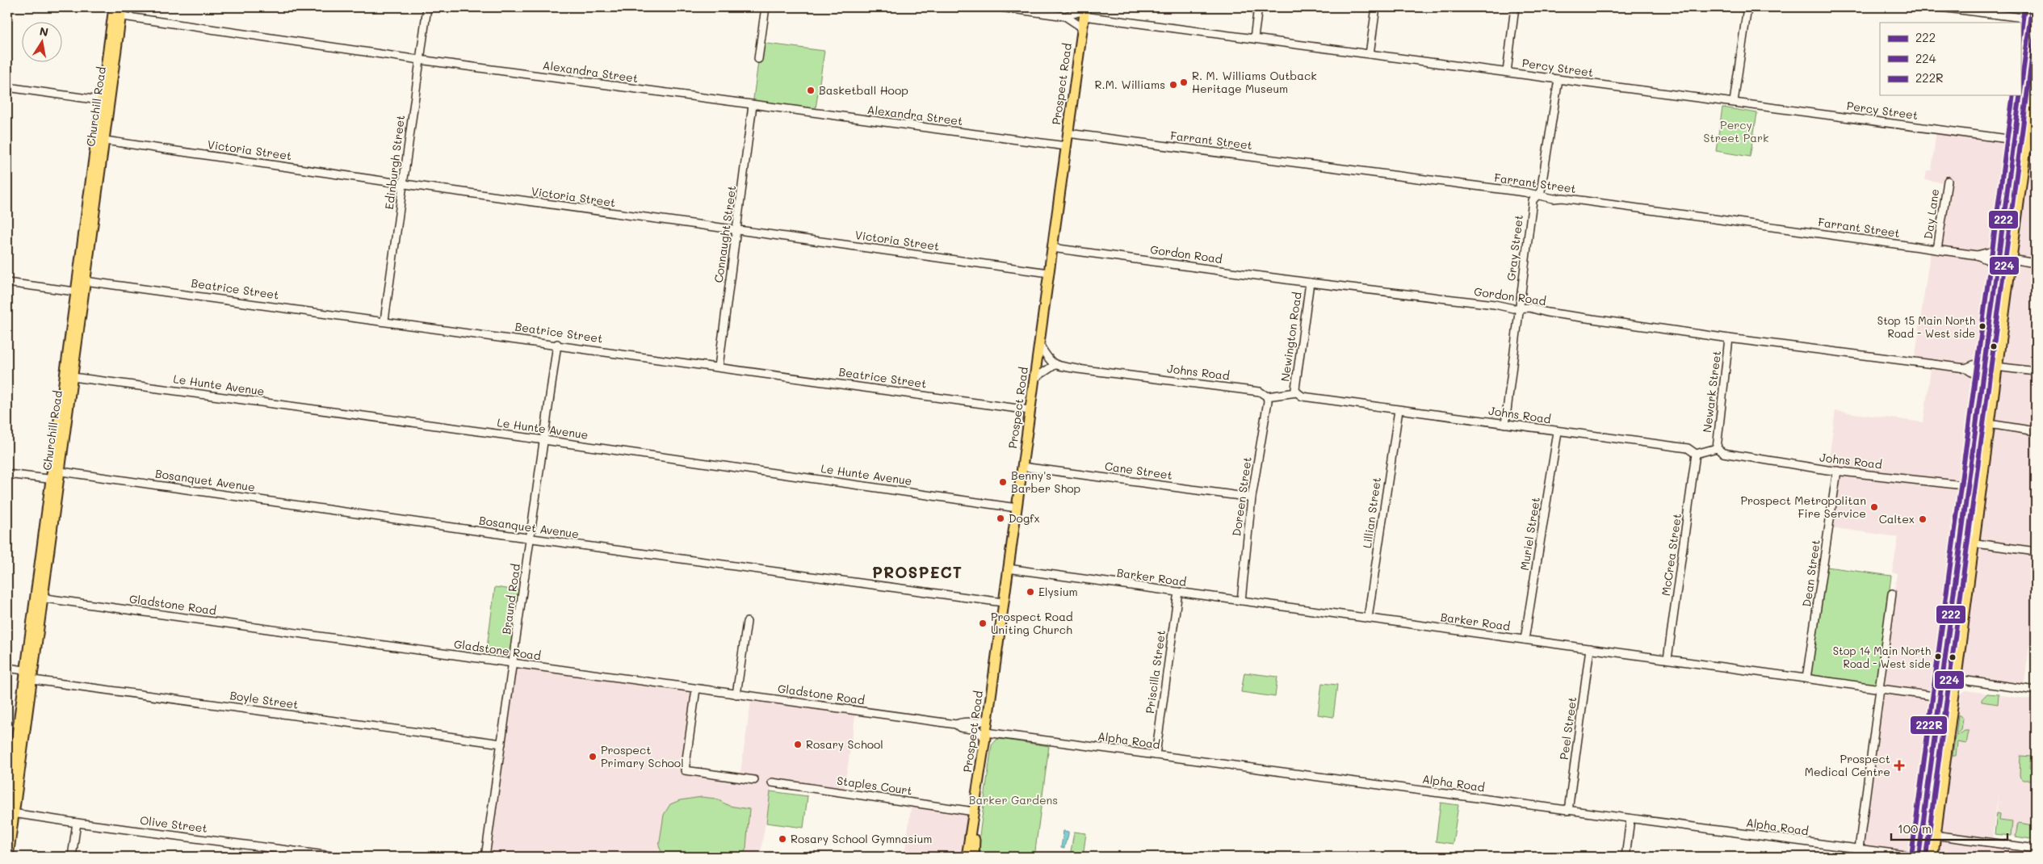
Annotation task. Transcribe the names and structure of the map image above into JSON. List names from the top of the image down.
{
  "streets": {
    "main road": ["Prospect Road", "Churchill Road"],
    "street": [
      "Percy Street",
      "Alexandra Street",
      "Farrant Street",
      "Victoria Street",
      "Edinburgh Street",
      "Day Lane",
      "Connaught Street",
      "Gray Street",
      "Gordon Road",
      "Beatrice Street",
      "Newington Road",
      "Johns Road",
      "Le Hunte Avenue",
      "Newark Street",
      "Cane Street",
      "Bosanquet Avenue",
      "Doreen Street",
      "Lillian Street",
      "Muriel Street",
      "McCrea Street",
      "Dean Street",
      "Barker Road",
      "Braund Road",
      "Gladstone Road",
      "Priscilla Street",
      "Boyle Street",
      "Peel Street",
      "Alpha Road",
      "Staples Court",
      "Olive Street"
    ]
  },
  "crossings": [
    ["Percy Street", "Prospect Road"],
    ["Percy Street", "Gray Street"],
    ["Alexandra Street", "Prospect Road"],
    ["Alexandra Street", "Churchill Road"],
    ["Alexandra Street", "Edinburgh Street"],
    ["Alexandra Street", "Connaught Street"],
    ["Prospect Road", "Farrant Street"],
    ["Prospect Road", "Victoria Street"],
    ["Prospect Road", "Gordon Road"],
    ["Prospect Road", "Beatrice Street"],
    ["Prospect Road", "Le Hunte Avenue"],
    ["Prospect Road", "Cane Street"],
    ["Prospect Road", "Bosanquet Avenue"],
    ["Prospect Road", "Barker Road"],
    ["Prospect Road", "Gladstone Road"],
    ["Prospect Road", "Alpha Road"],
    ["Prospect Road", "Staples Court"],
    ["Churchill Road", "Victoria Street"],
    ["Churchill Road", "Beatrice Street"],
    ["Churchill Road", "Le Hunte Avenue"],
    ["Churchill Road", "Bosanquet Avenue"],
    ["Churchill Road", "Gladstone Road"],
    ["Churchill Road", "Boyle Street"],
    ["Churchill Road", "Olive Street"],
    ["Farrant Street", "Day Lane"],
    ["Farrant Street", "Gray Street"],
    ["Victoria Street", "Edinburgh Street"],
    ["Victoria Street", "Connaught Street"],
    ["Edinburgh Street", "Beatrice Street"],
    ["Connaught Street", "Beatrice Street"],
    ["Gray Street", "Gordon Road"],
    ["Gray Street", "Johns Road"],
    ["Gordon Road", "Newington Road"],
    ["Gordon Road", "Newark Street"],
    ["Beatrice Street", "Braund Road"],
    ["Newington Road", "Johns Road"],
    ["Johns Road", "Newark Street"],
    ["Johns Road", "Doreen Street"],
    ["Johns Road", "Lillian Street"],
    ["Johns Road", "Muriel Street"],
    ["Johns Road", "McCrea Street"],
    ["Johns Road", "Dean Street"],
    ["Le Hunte Avenue", "Braund Road"],
    ["Cane Street", "Doreen Street"],
    ["Bosanquet Avenue", "Braund Road"],
    ["Doreen Street", "Barker Road"],
    ["Lillian Street", "Barker Road"],
    ["Muriel Street", "Barker Road"],
    ["McCrea Street", "Barker Road"],
    ["Dean Street", "Barker Road"],
    ["Barker Road", "Priscilla Street"],
    ["Barker Road", "Peel Street"],
    ["Braund Road", "Gladstone Road"],
    ["Braund Road", "Boyle Street"],
    ["Gladstone Road", "Alpha Road"],
    ["Priscilla Street", "Alpha Road"],
    ["Peel Street", "Alpha Road"]
  ],
  "districts": ["PROSPECT"],
  "parks": ["Percy Street Park", "Barker Gardens"],
  "places": {
    "other": [
      "R. M. Williams Outback Heritage Museum",
      "R.M. Williams",
      "Basketball Hoop",
      "Stop 15 Main North Road - West side",
      "Benny's Barber Shop",
      "Prospect Metropolitan Fire Service",
      "Dogfx",
      "Caltex",
      "Elysium",
      "Prospect Road Uniting Church",
      "Stop 14 Main North Road - West side",
      "Rosary School",
      "Prospect Primary School",
      "Rosary School Gymnasium"
    ],
    "health": ["Prospect Medical Centre"]
  },
  "lines": ["transit line 222", "transit line 222R", "transit line 224"],
  "legend": ["222", "224", "222R"],
  "scale_bar": "100 m",
  "north": "top"
}
